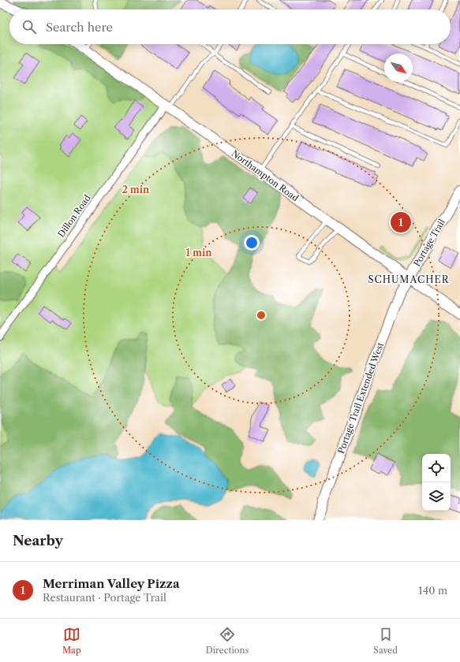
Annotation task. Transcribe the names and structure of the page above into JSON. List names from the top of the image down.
{
  "streets": {
    "street": [
      "Northampton Road",
      "Dillon Road",
      "Portage Trail",
      "Portage Trail Extended West"
    ]
  },
  "crossings": [
    ["Northampton Road", "Dillon Road"],
    ["Northampton Road", "Portage Trail"],
    ["Northampton Road", "Portage Trail Extended West"],
    ["Portage Trail", "Portage Trail Extended West"]
  ],
  "districts": ["SCHUMACHER"],
  "north": "bottom right",
  "page": {
    "search": "Search here",
    "pins": "1",
    "heading": "Nearby",
    "list": [
      {
        "mark": "1",
        "name": "Merriman Valley Pizza",
        "note": "Restaurant · Portage Trail",
        "value": "140 m"
      }
    ],
    "nav": ["Map", "Directions", "Saved"]
  },
  "rings": ["2 min", "1 min"]
}
